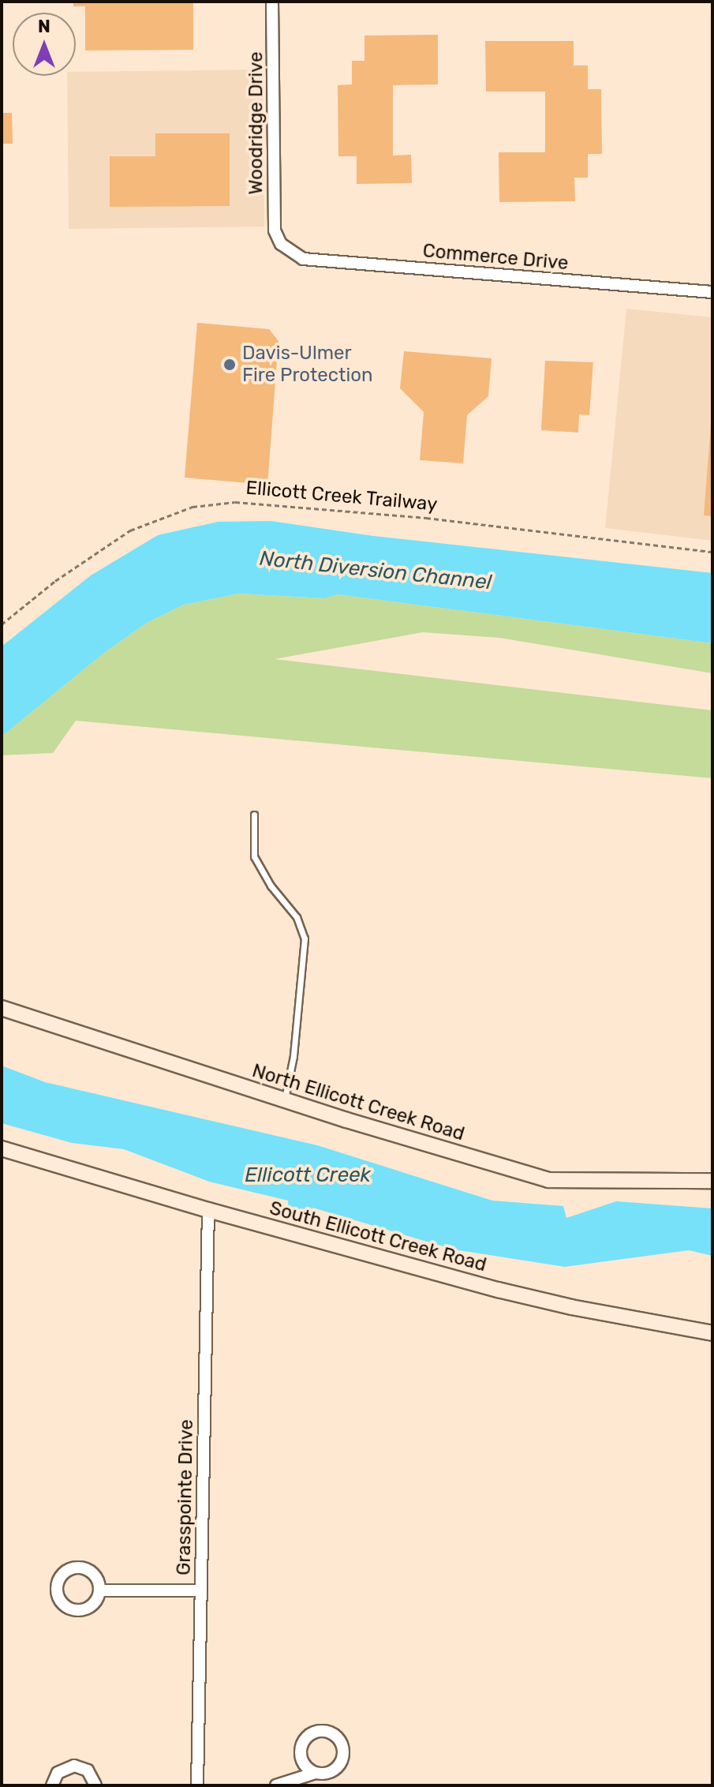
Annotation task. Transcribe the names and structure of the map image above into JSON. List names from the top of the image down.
{
  "streets": {
    "street": [
      "Woodridge Drive",
      "Commerce Drive",
      "North Ellicott Creek Road",
      "South Ellicott Creek Road",
      "Grasspointe Drive"
    ],
    "path": ["Ellicott Creek Trailway"]
  },
  "crossings": [
    ["Woodridge Drive", "Commerce Drive"],
    ["South Ellicott Creek Road", "Grasspointe Drive"]
  ],
  "water": ["North Diversion Channel", "Ellicott Creek"],
  "places": ["Davis-Ulmer Fire Protection"],
  "north": "top"
}
